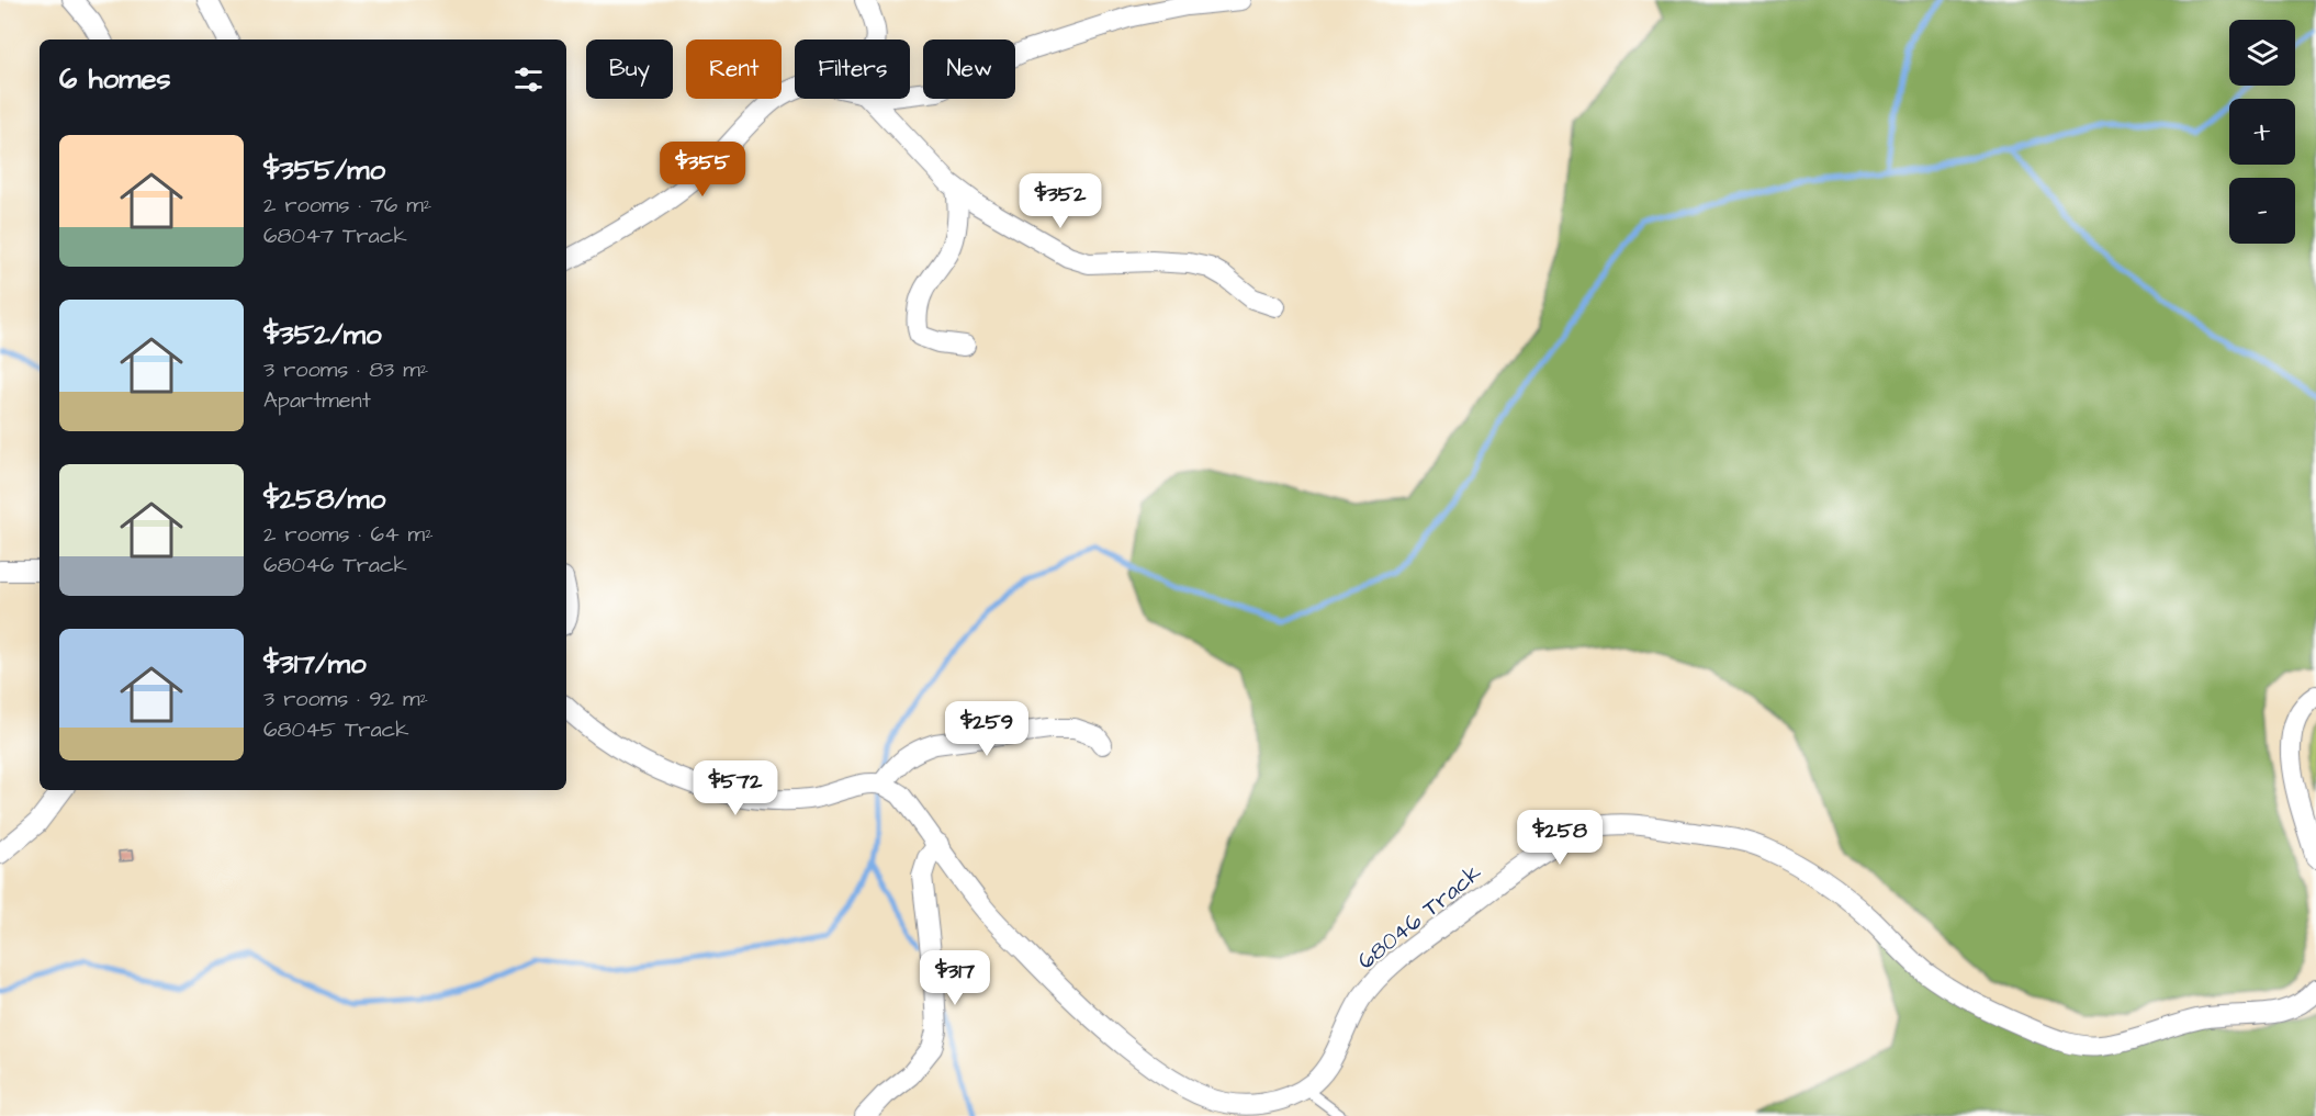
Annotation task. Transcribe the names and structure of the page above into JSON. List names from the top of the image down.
{
  "streets": {
    "street": ["68046 Track"]
  },
  "page": {
    "map_buttons": ["+", "−"],
    "chip": [
      "Buy",
      "Rent",
      "Filters",
      "New"
    ],
    "heading": "6 homes",
    "list": [
      {
        "name": "$355/mo",
        "note": "2 rooms · 76 m² · 68047 Track"
      },
      {
        "name": "$352/mo",
        "note": "3 rooms · 83 m² · Apartment"
      },
      {
        "name": "$258/mo",
        "note": "2 rooms · 64 m² · 68046 Track"
      },
      {
        "name": "$317/mo",
        "note": "3 rooms · 92 m² · 68045 Track"
      }
    ],
    "price": [
      "$355",
      "$352",
      "$259",
      "$572",
      "$258",
      "$317"
    ]
  }
}
